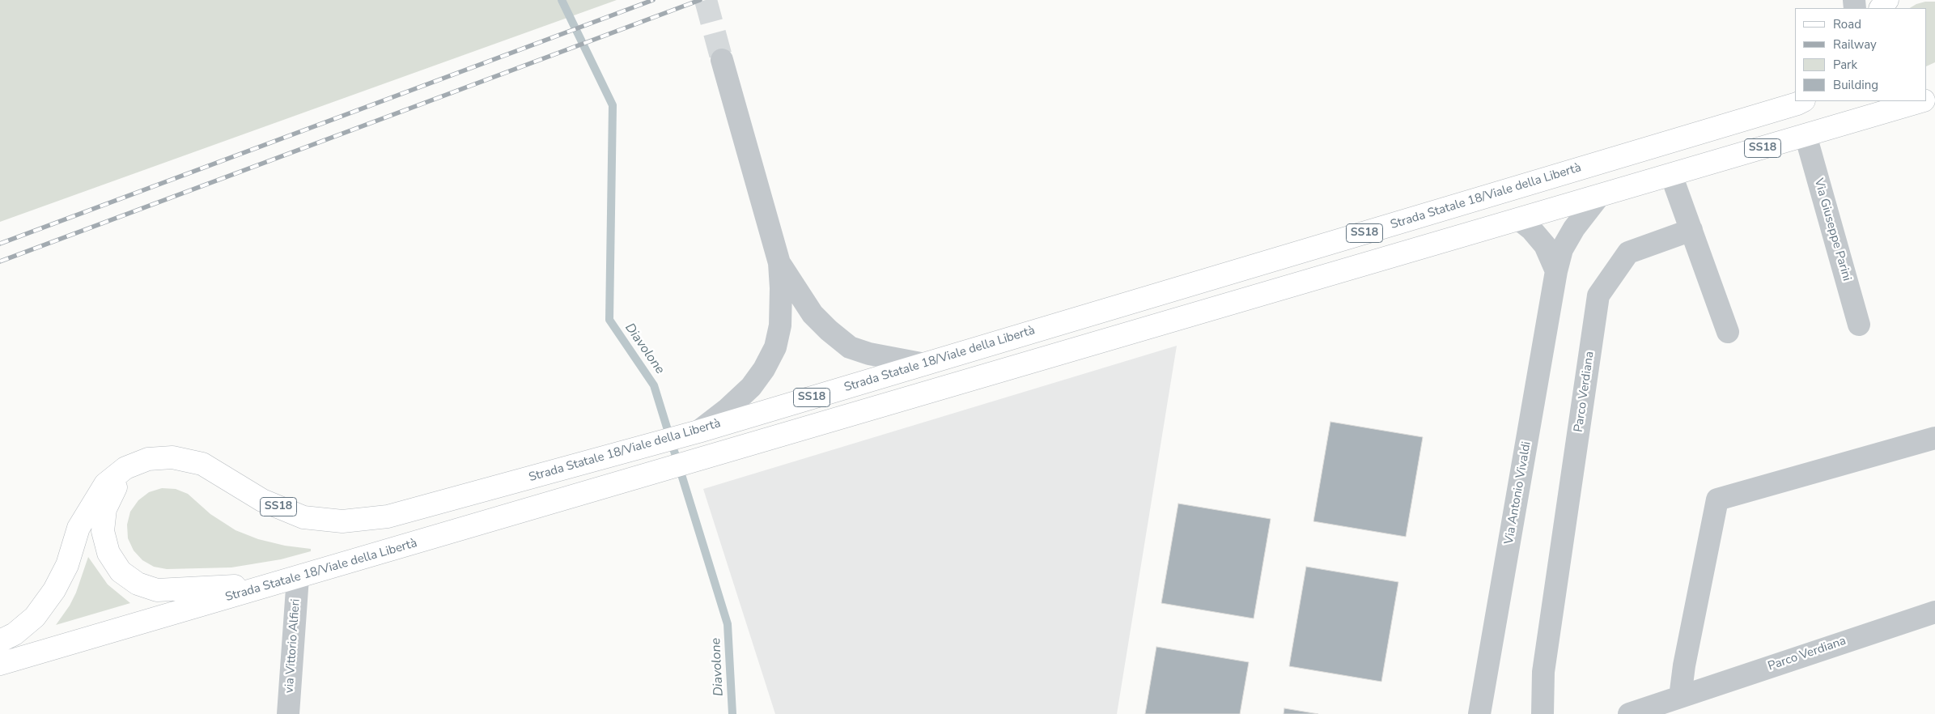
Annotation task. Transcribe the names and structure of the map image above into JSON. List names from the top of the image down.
{
  "streets": {
    "main road": ["SS18", "Strada Statale 18/Viale della Libertà"],
    "street": [
      "Via Giuseppe Parini",
      "Parco Verdiana",
      "Via Antonio Vivaldi",
      "via Vittorio Alfieri"
    ]
  },
  "crossings": [
    ["SS18", "Strada Statale 18/Viale della Libertà"],
    ["SS18", "via Vittorio Alfieri"],
    ["Strada Statale 18/Viale della Libertà", "Via Giuseppe Parini"],
    ["Strada Statale 18/Viale della Libertà", "Via Antonio Vivaldi"],
    ["Strada Statale 18/Viale della Libertà", "via Vittorio Alfieri"]
  ],
  "water": ["Diavolone"],
  "legend": [
    "Road",
    "Railway",
    "Park",
    "Building"
  ]
}
